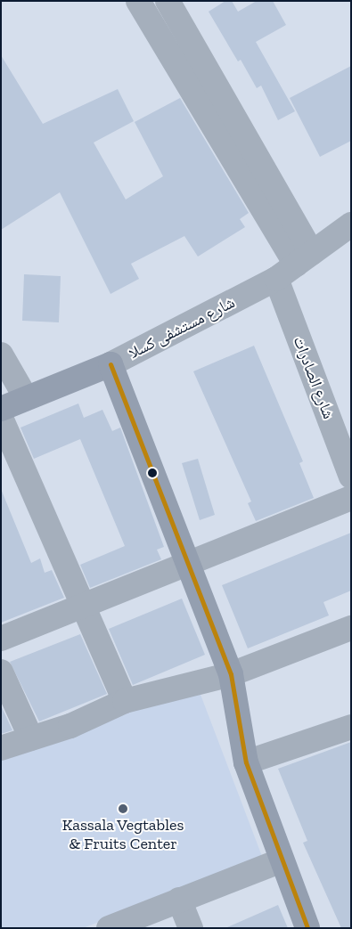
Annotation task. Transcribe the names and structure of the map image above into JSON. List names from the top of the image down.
{
  "streets": {
    "main road": ["شارع مستشفى كسلا"],
    "street": ["شارع الصادرات"]
  },
  "crossings": [
    ["شارع مستشفى كسلا", "شارع الصادرات"]
  ],
  "places": ["Kassala Vegtables & Fruits Center"]
}
